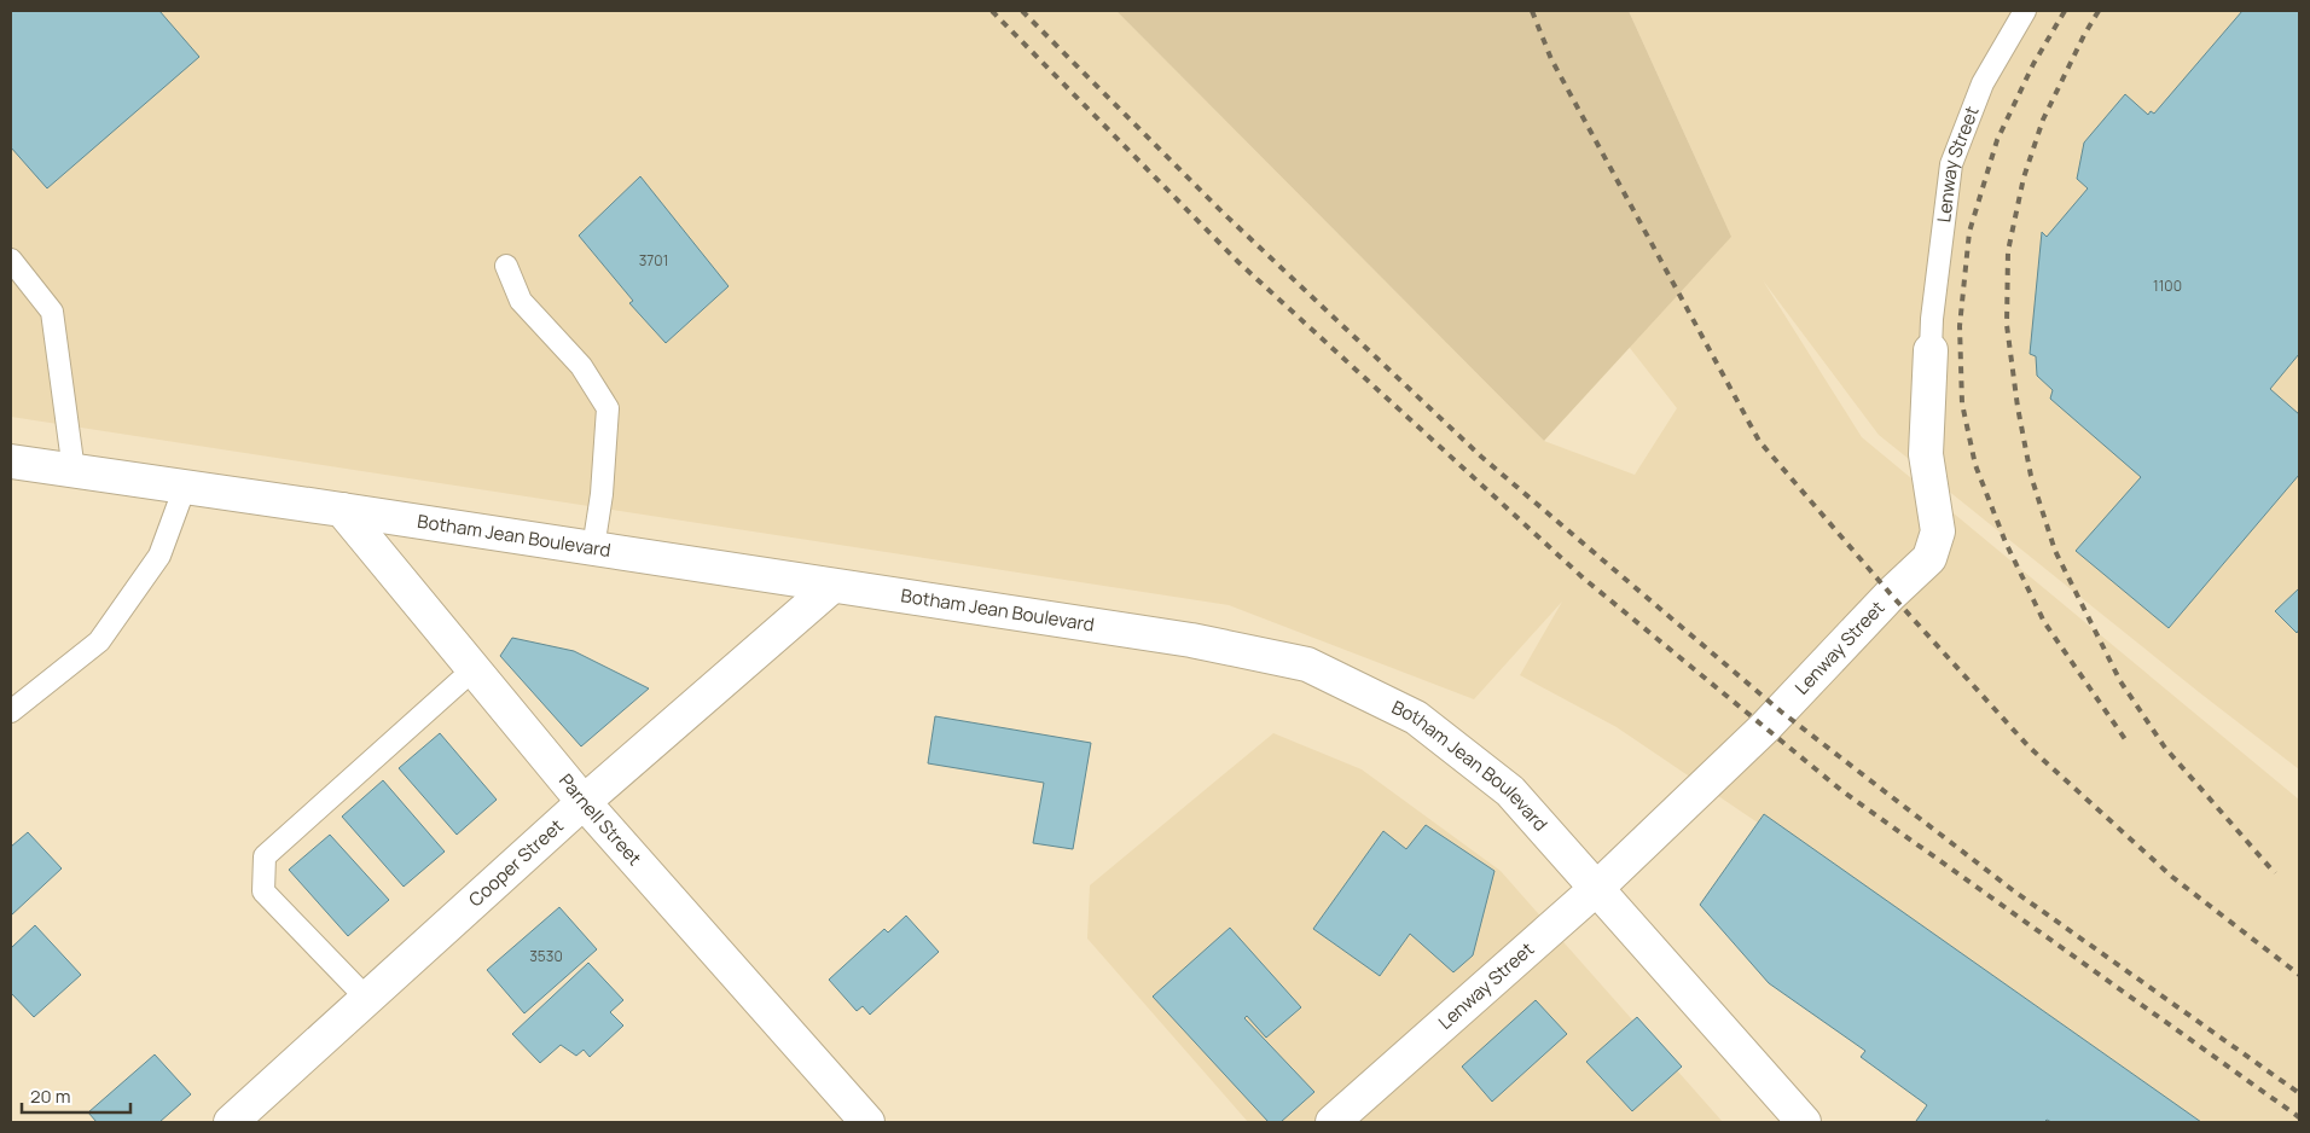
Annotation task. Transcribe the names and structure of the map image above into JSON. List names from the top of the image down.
{
  "streets": {
    "street": [
      "Lenway Street",
      "Botham Jean Boulevard",
      "Parnell Street",
      "Cooper Street"
    ]
  },
  "crossings": [
    ["Lenway Street", "Botham Jean Boulevard"],
    ["Botham Jean Boulevard", "Parnell Street"],
    ["Botham Jean Boulevard", "Cooper Street"],
    ["Parnell Street", "Cooper Street"]
  ],
  "house_numbers": ["3701", "1100", "3530"],
  "scale_bar": "20 m"
}
